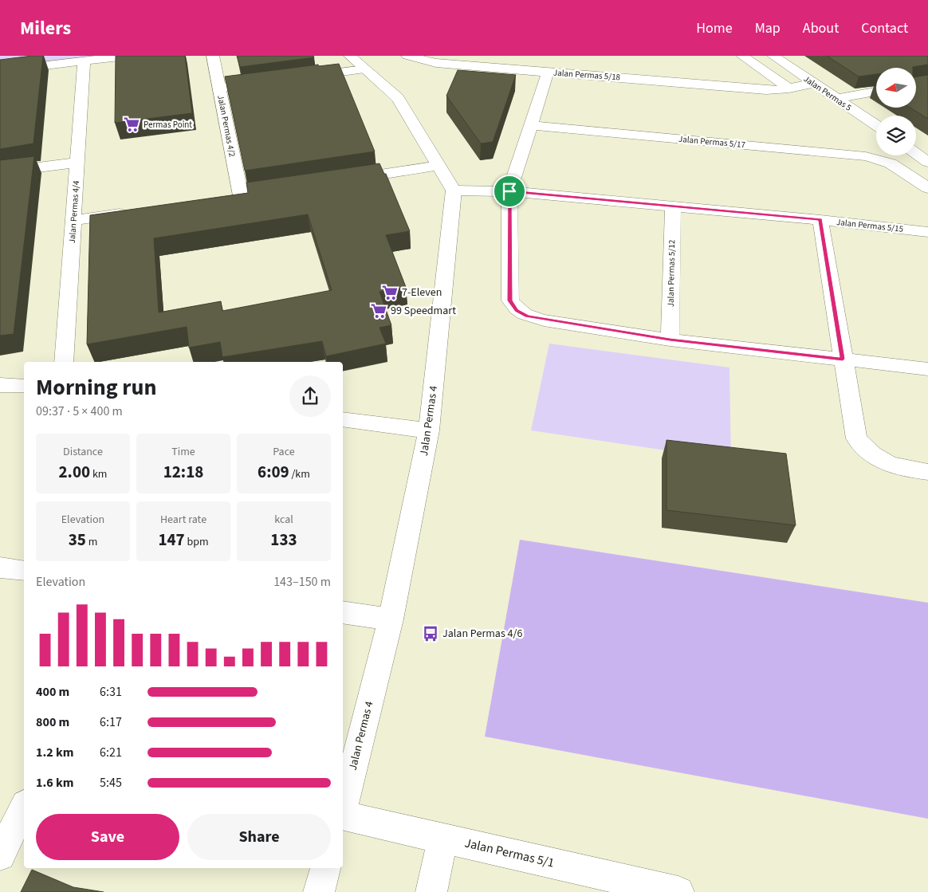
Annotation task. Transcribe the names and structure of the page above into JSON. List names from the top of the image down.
{
  "streets": {
    "street": [
      "Jalan Permas 5/18",
      "Jalan Permas 5",
      "Jalan Permas 4/2",
      "Jalan Permas 5/17",
      "Jalan Permas 4/4",
      "Jalan Permas 5/15",
      "Jalan Permas 5/12",
      "Jalan Permas 4",
      "Jalan Permas 5/1"
    ]
  },
  "crossings": [
    ["Jalan Permas 5/18", "Jalan Permas 5"],
    ["Jalan Permas 5/15", "Jalan Permas 5/12"],
    ["Jalan Permas 5/15", "Jalan Permas 4"]
  ],
  "places": {
    "supermarket": ["Permas Point", "7-Eleven", "99 Speedmart"],
    "bus stop": ["Jalan Permas 4/6"]
  },
  "north": "left",
  "page": {
    "header": "Milers",
    "nav": [
      "Home",
      "Map",
      "About",
      "Contact"
    ],
    "heading": ["Morning run", "09:37 · 5 × 400 m"],
    "stats": [
      ["Distance", "2.00 km"],
      ["Time", "12:18"],
      ["Pace", "6:09 /km"],
      ["Elevation", "35 m"],
      ["Heart rate", "147 bpm"],
      ["kcal", "133"]
    ],
    "chart": ["Elevation", "143–150 m"],
    "list": [
      {
        "name": "400 m",
        "note": "6:31"
      },
      {
        "name": "800 m",
        "note": "6:17"
      },
      {
        "name": "1.2 km",
        "note": "6:21"
      },
      {
        "name": "1.6 km",
        "note": "5:45"
      }
    ],
    "buttons": ["Save", "Share"]
  }
}
